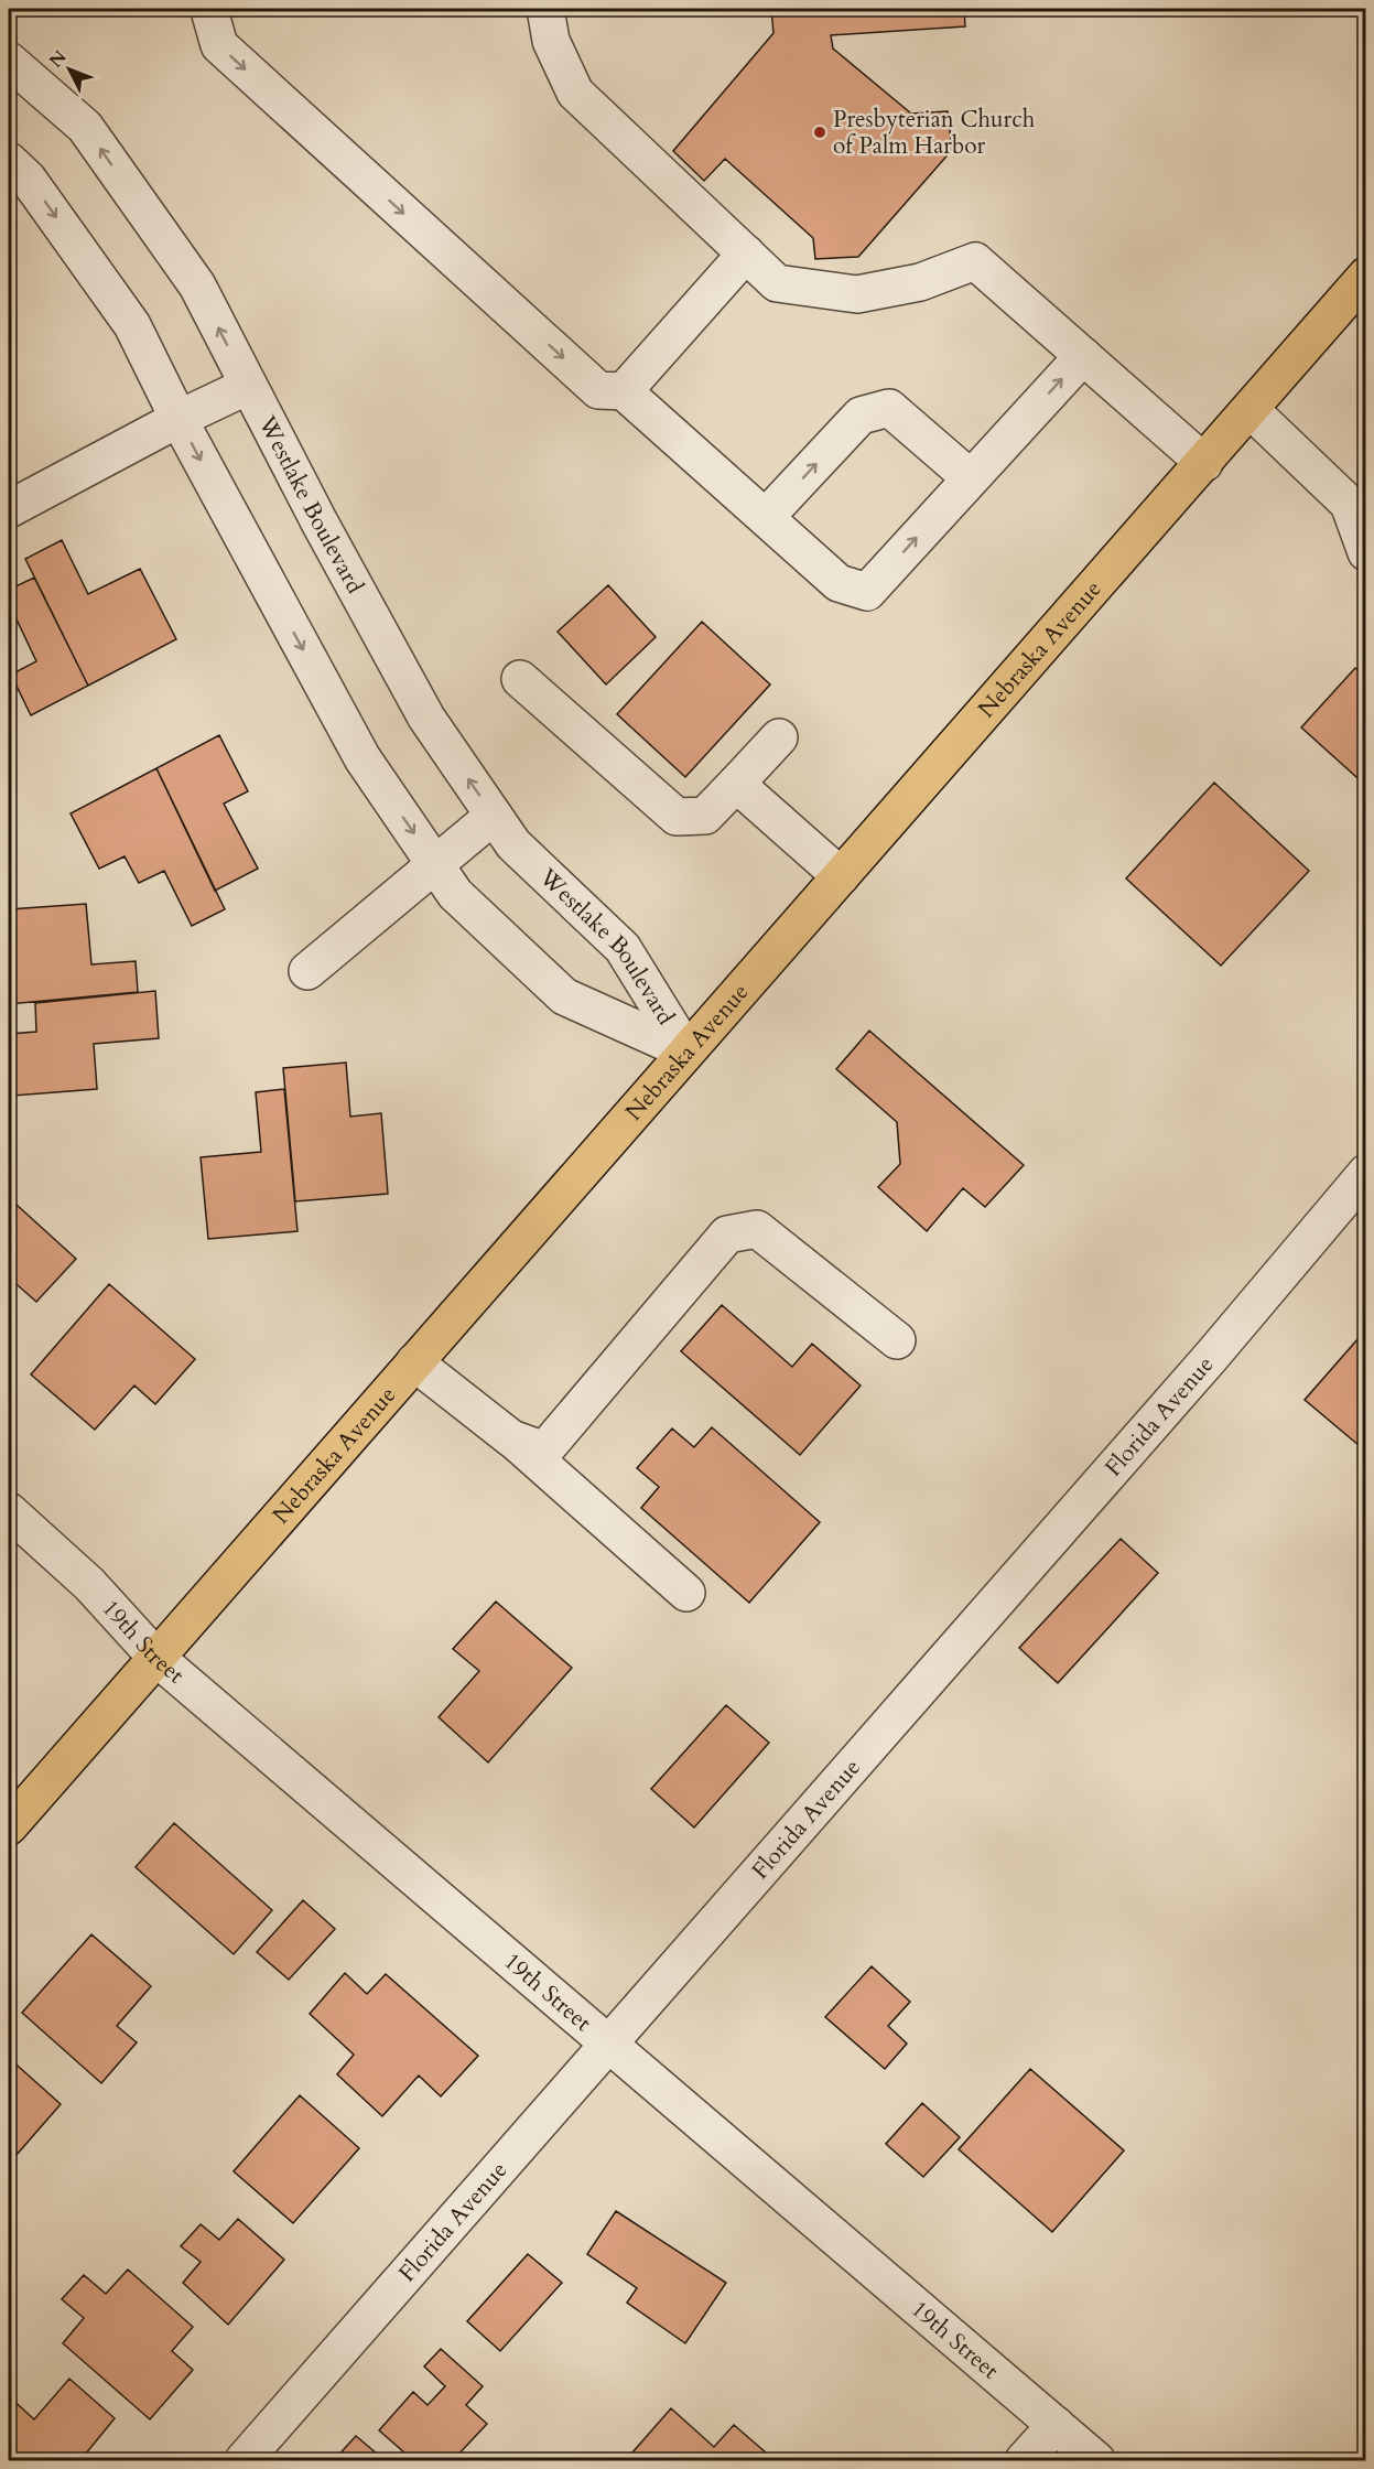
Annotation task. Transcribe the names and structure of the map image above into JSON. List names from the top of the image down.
{
  "streets": {
    "main road": ["Nebraska Avenue"],
    "street": ["Westlake Boulevard", "Florida Avenue", "19th Street"]
  },
  "crossings": [
    ["Westlake Boulevard", "Nebraska Avenue"],
    ["Nebraska Avenue", "19th Street"],
    ["Florida Avenue", "19th Street"]
  ],
  "places": ["Presbyterian Church of Palm Harbor"],
  "north": "top left"
}
